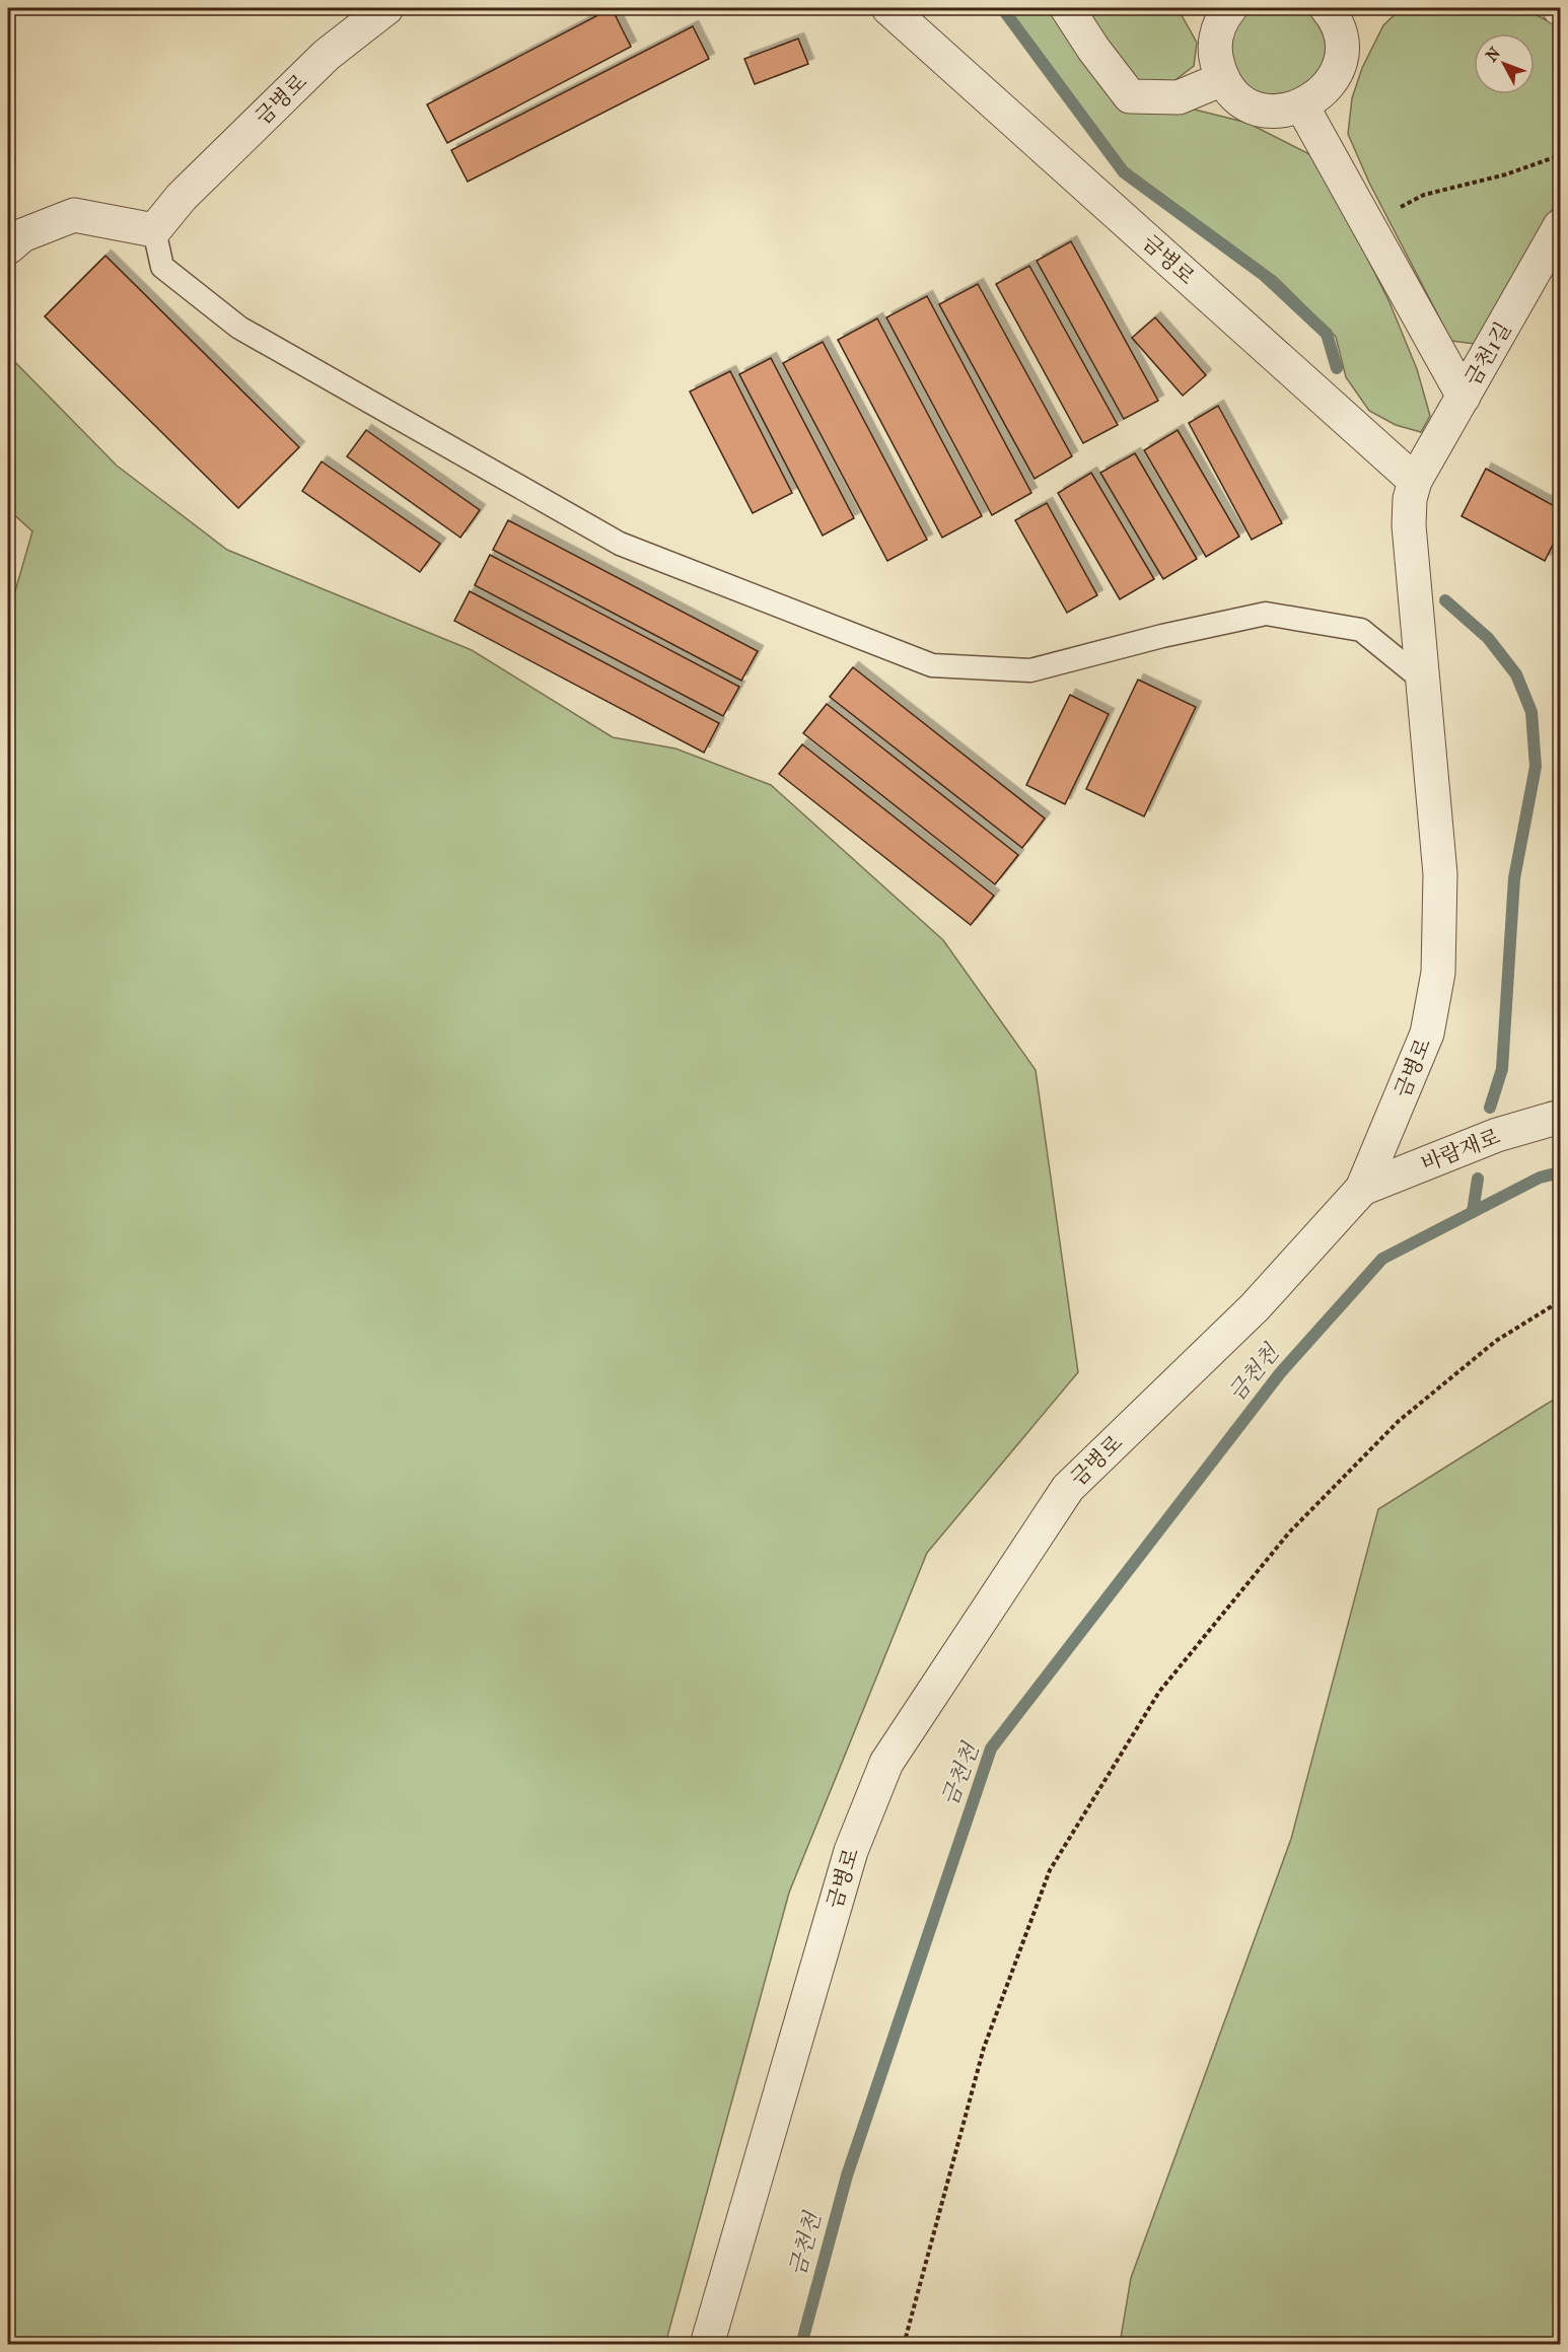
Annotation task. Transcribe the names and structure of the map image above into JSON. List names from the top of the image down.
{
  "streets": {
    "street": ["금병로", "금천1길", "바람재로"]
  },
  "crossings": [
    ["금병로", "금천1길"],
    ["금병로", "바람재로"]
  ],
  "water": ["금천천"],
  "north": "top left"
}
